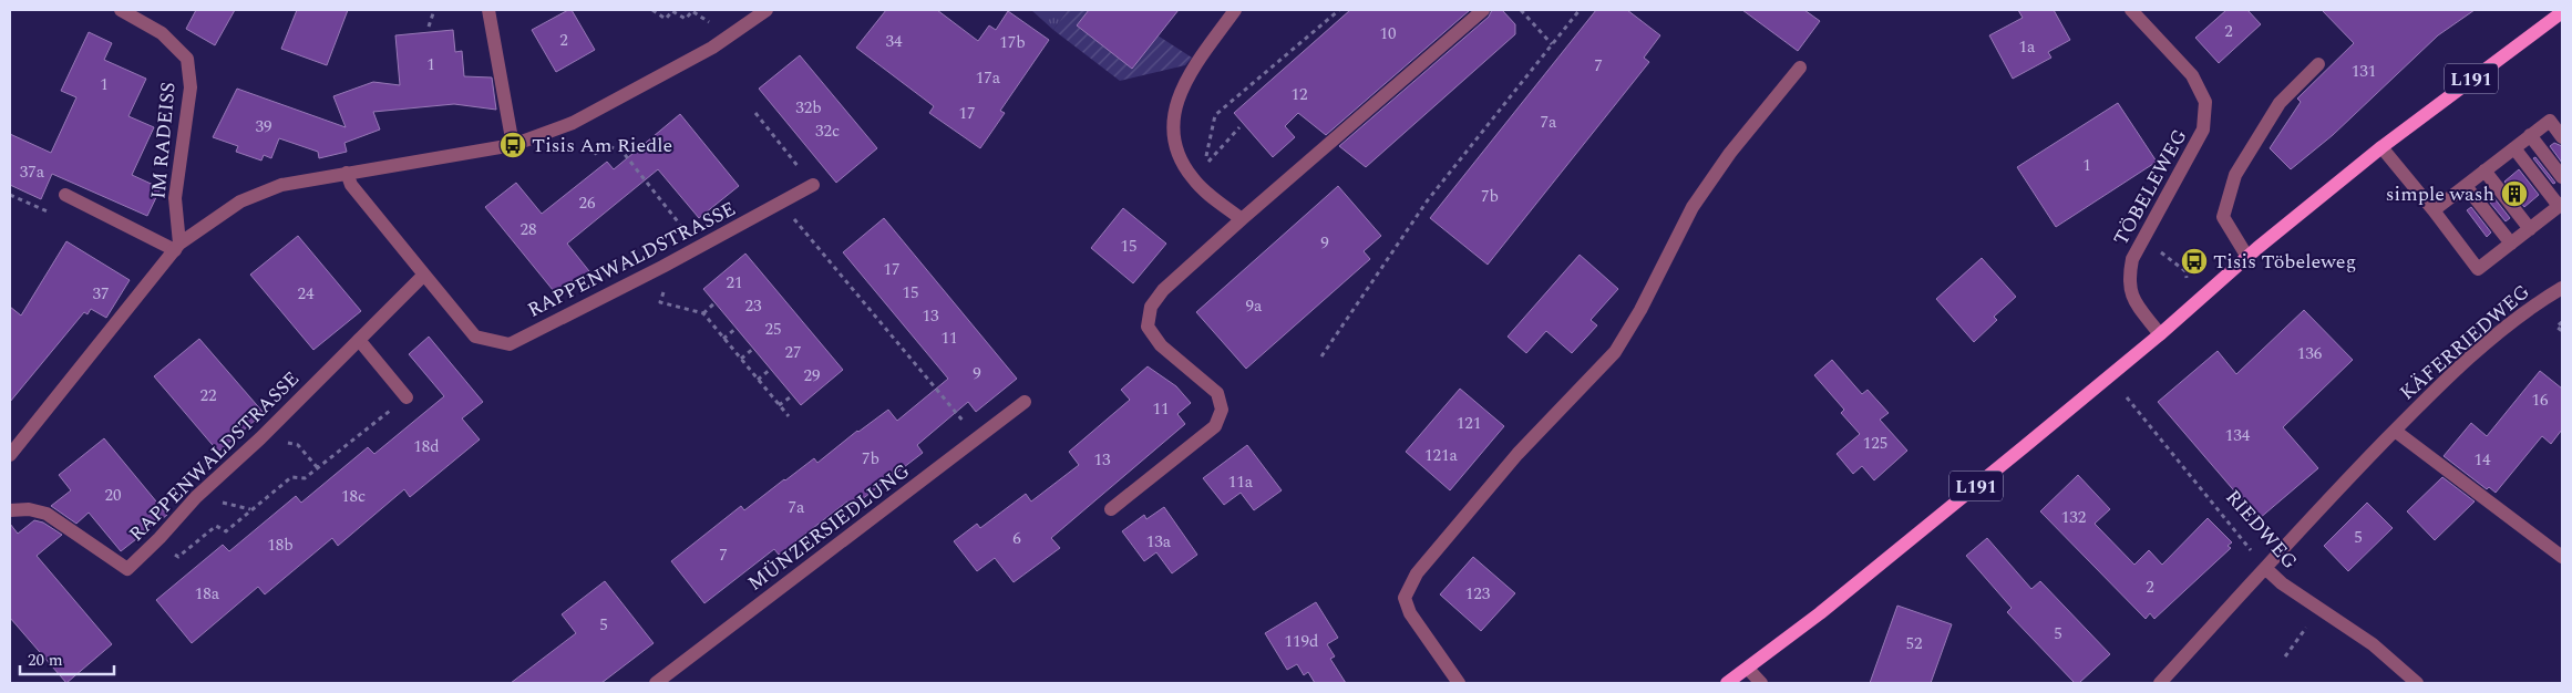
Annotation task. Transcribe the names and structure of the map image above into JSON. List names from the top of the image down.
{
  "streets": {
    "main road": ["L191"],
    "street": [
      "IM RADEISS",
      "TÖBELEWEG",
      "RAPPENWALDSTRASSE",
      "KÄFERRIEDWEG",
      "MÜNZERSIEDLUNG",
      "RIEDWEG"
    ]
  },
  "crossings": [
    ["L191", "TÖBELEWEG"],
    ["KÄFERRIEDWEG", "RIEDWEG"]
  ],
  "places": {
    "bus stop": ["Tisis Am Riedle", "Tisis Töbeleweg"],
    "building": ["simple wash"]
  },
  "house_numbers": [
    "2",
    "10",
    "2",
    "34",
    "17b",
    "1a",
    "1",
    "7",
    "131",
    "17a",
    "1",
    "12",
    "32b",
    "17",
    "7a",
    "39",
    "32c",
    "1",
    "37a",
    "7b",
    "26",
    "28",
    "9",
    "15",
    "17",
    "21",
    "15",
    "37",
    "24",
    "23",
    "9a",
    "13",
    "25",
    "11",
    "27",
    "136",
    "9",
    "29",
    "22",
    "16",
    "11",
    "121",
    "134",
    "125",
    "18d",
    "121a",
    "7b",
    "13",
    "14",
    "11a",
    "20",
    "18c",
    "7a",
    "132",
    "5",
    "6",
    "13a",
    "18b",
    "7",
    "2",
    "18a",
    "123",
    "5",
    "5",
    "119d",
    "52"
  ],
  "scale_bar": "20 m"
}
